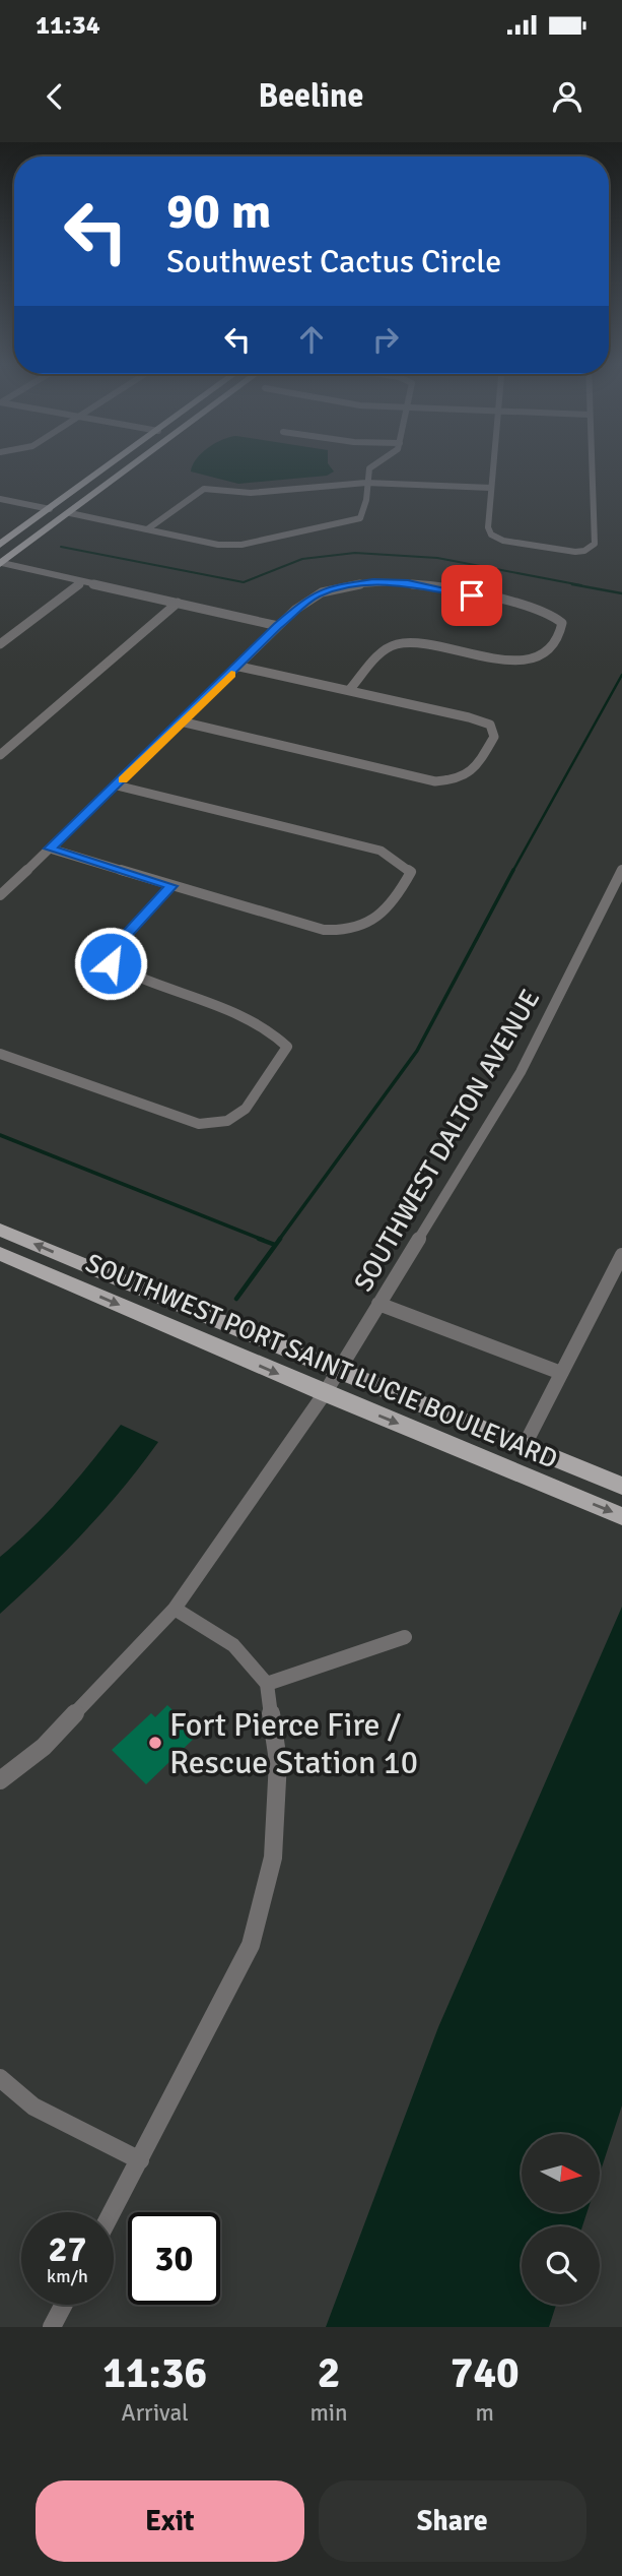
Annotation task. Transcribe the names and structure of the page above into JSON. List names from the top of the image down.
{
  "streets": {
    "main road": ["SOUTHWEST PORT SAINT LUCIE BOULEVARD"],
    "street": ["SOUTHWEST DALTON AVENUE"]
  },
  "crossings": [
    ["SOUTHWEST DALTON AVENUE", "SOUTHWEST PORT SAINT LUCIE BOULEVARD"]
  ],
  "places": ["Fort Pierce Fire / Rescue Station 10"],
  "north": "right",
  "page": {
    "status": "11:34",
    "header": "Beeline",
    "turn": ["90 m", "Southwest Cactus Circle"],
    "speed": "27 km/h",
    "limit": "30",
    "eta": [
      "11:36",
      "Arrival",
      "2",
      "min",
      "740",
      "m"
    ],
    "buttons": ["Exit", "Share"]
  }
}
